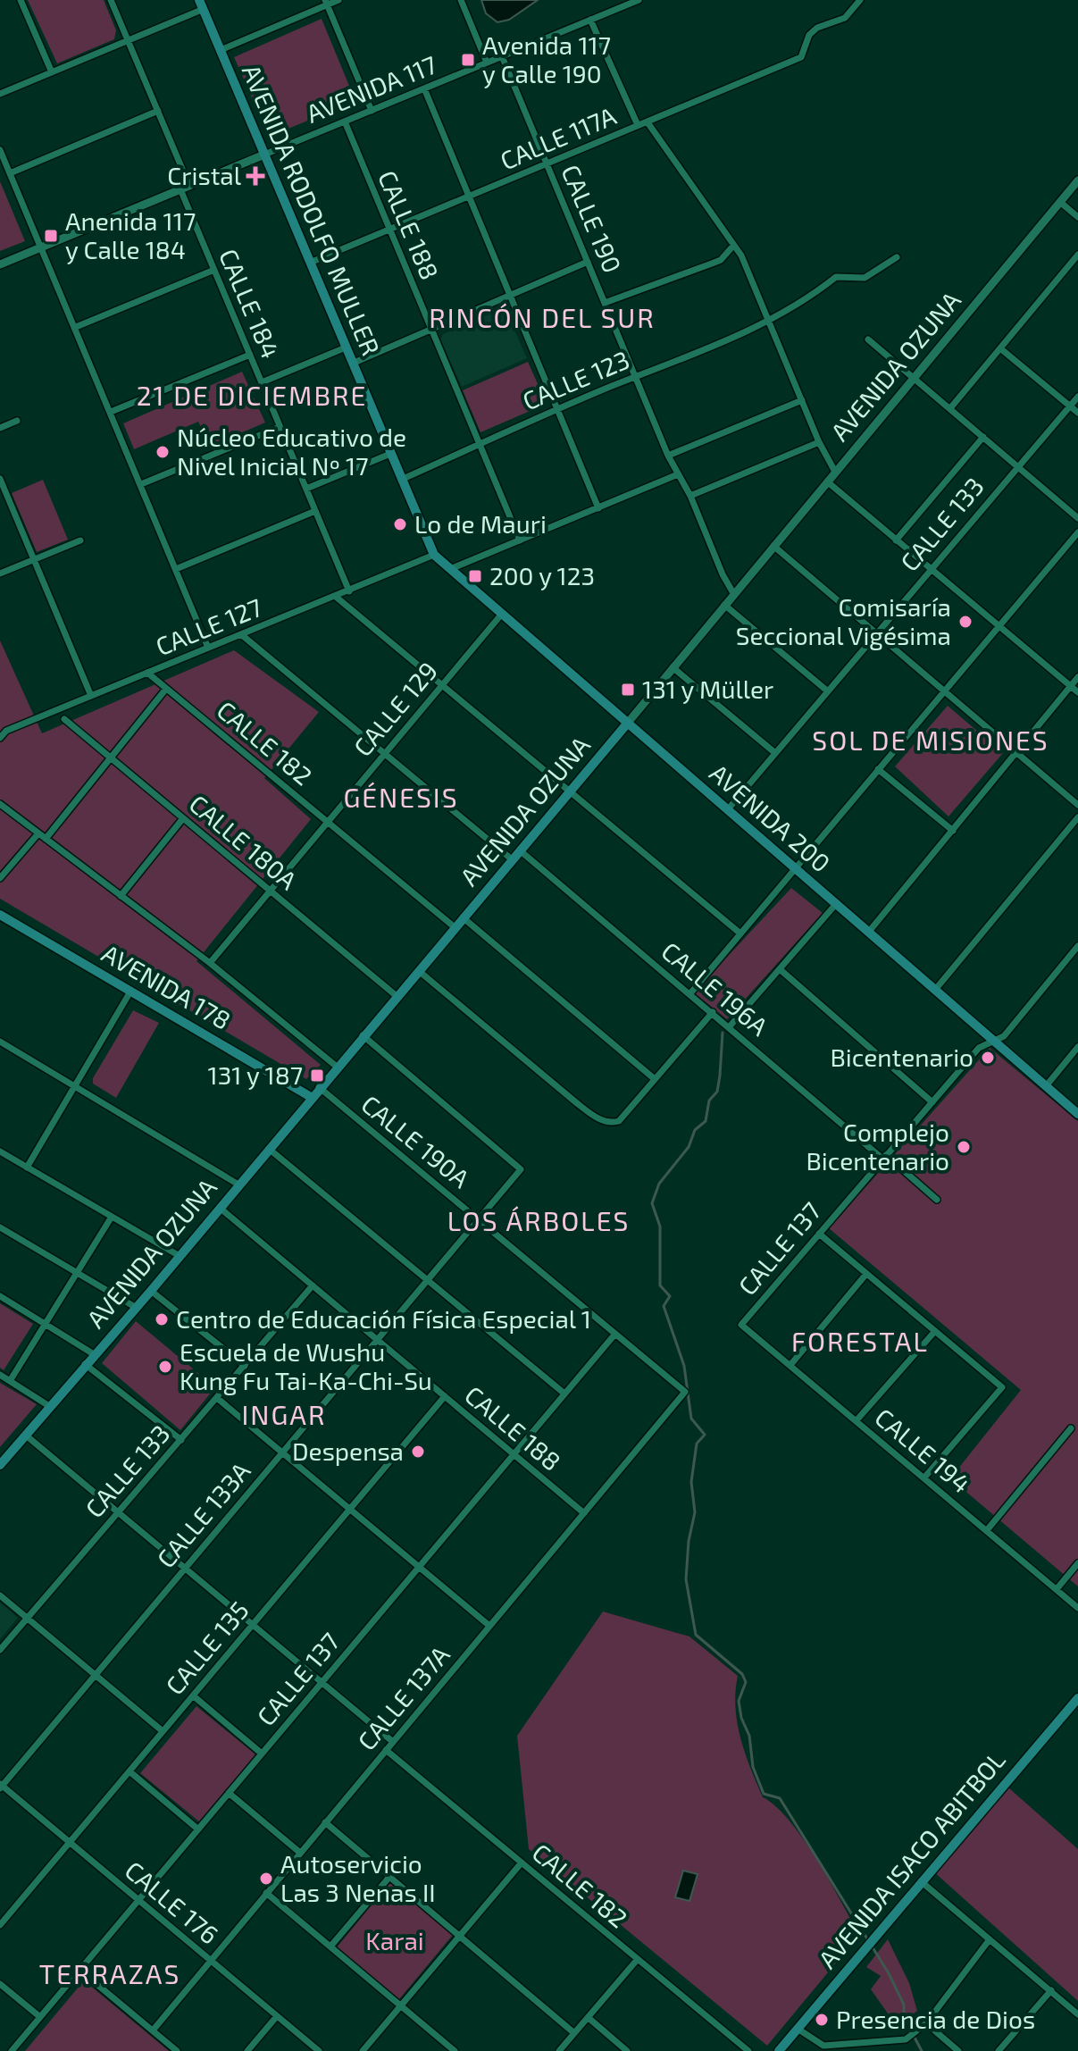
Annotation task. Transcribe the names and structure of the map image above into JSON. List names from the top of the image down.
{
  "streets": {
    "main road": [
      "AVENIDA RODOLFO MULLER",
      "AVENIDA OZUNA",
      "AVENIDA 200",
      "AVENIDA 178",
      "AVENIDA ISACO ABITBOL"
    ],
    "street": [
      "AVENIDA 117",
      "CALLE 117A",
      "CALLE 190",
      "CALLE 188",
      "CALLE 184",
      "CALLE 123",
      "CALLE 133",
      "CALLE 127",
      "CALLE 129",
      "CALLE 182",
      "CALLE 180A",
      "CALLE 196A",
      "CALLE 190A",
      "CALLE 137",
      "CALLE 194",
      "CALLE 133A",
      "CALLE 135",
      "CALLE 137A",
      "CALLE 176"
    ]
  },
  "crossings": [
    ["AVENIDA 117", "AVENIDA RODOLFO MULLER"],
    ["AVENIDA 117", "CALLE 190"],
    ["AVENIDA 117", "CALLE 188"],
    ["AVENIDA 117", "CALLE 184"],
    ["CALLE 117A", "AVENIDA RODOLFO MULLER"],
    ["CALLE 117A", "CALLE 190"],
    ["CALLE 117A", "CALLE 188"],
    ["AVENIDA RODOLFO MULLER", "CALLE 123"],
    ["AVENIDA RODOLFO MULLER", "CALLE 127"],
    ["AVENIDA RODOLFO MULLER", "AVENIDA 200"],
    ["CALLE 190", "AVENIDA OZUNA"],
    ["CALLE 190", "CALLE 123"],
    ["CALLE 188", "AVENIDA OZUNA"],
    ["CALLE 188", "CALLE 123"],
    ["CALLE 188", "CALLE 133"],
    ["CALLE 188", "CALLE 137"],
    ["CALLE 188", "CALLE 133A"],
    ["CALLE 188", "CALLE 135"],
    ["CALLE 188", "CALLE 137A"],
    ["CALLE 184", "CALLE 127"],
    ["AVENIDA OZUNA", "CALLE 182"],
    ["AVENIDA OZUNA", "AVENIDA 200"],
    ["AVENIDA OZUNA", "CALLE 180A"],
    ["AVENIDA OZUNA", "AVENIDA 178"],
    ["AVENIDA OZUNA", "CALLE 196A"],
    ["AVENIDA OZUNA", "CALLE 190A"],
    ["AVENIDA OZUNA", "CALLE 133A"],
    ["CALLE 133", "AVENIDA 200"],
    ["CALLE 127", "CALLE 182"],
    ["CALLE 127", "AVENIDA 200"],
    ["CALLE 129", "CALLE 182"],
    ["CALLE 129", "AVENIDA 200"],
    ["CALLE 129", "CALLE 180A"],
    ["CALLE 182", "CALLE 137A"],
    ["AVENIDA 200", "CALLE 137"],
    ["CALLE 196A", "CALLE 137"],
    ["CALLE 190A", "CALLE 137"],
    ["CALLE 190A", "CALLE 133A"],
    ["CALLE 190A", "CALLE 137A"],
    ["CALLE 137", "CALLE 194"],
    ["CALLE 137", "CALLE 176"],
    ["CALLE 133A", "CALLE 176"],
    ["CALLE 135", "CALLE 176"],
    ["CALLE 137A", "CALLE 176"]
  ],
  "districts": [
    "RINCÓN DEL SUR",
    "21 DE DICIEMBRE",
    "SOL DE MISIONES",
    "GÉNESIS",
    "LOS ÁRBOLES",
    "FORESTAL",
    "INGAR",
    "TERRAZAS"
  ],
  "parks": ["Karai"],
  "places": {
    "transit": [
      "Avenida 117 y Calle 190",
      "Anenida 117 y Calle 184",
      "200 y 123",
      "131 y Müller",
      "131 y 187"
    ],
    "health": ["Cristal"],
    "other": [
      "Núcleo Educativo de Nivel Inicial Nº 17",
      "Lo de Mauri",
      "Comisaría Seccional Vigésima",
      "Bicentenario",
      "Complejo Bicentenario",
      "Centro de Educación Física Especial 1",
      "Escuela de Wushu Kung Fu Tai-Ka-Chi-Su",
      "Despensa",
      "Autoservicio Las 3 Nenas II",
      "Presencia de Dios"
    ]
  }
}
